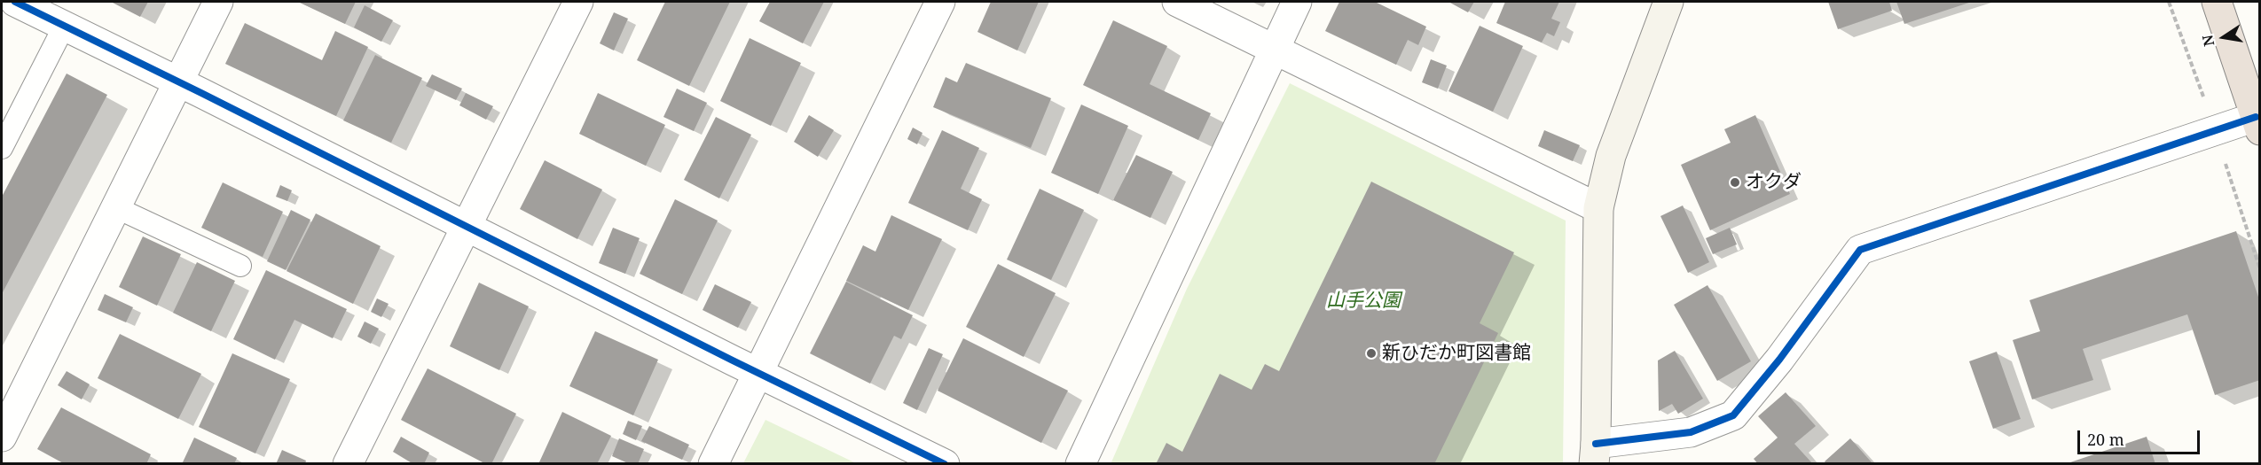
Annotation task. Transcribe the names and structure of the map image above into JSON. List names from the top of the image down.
{
  "parks": ["山手公園"],
  "places": ["オクダ", "新ひだか町図書館"],
  "scale_bar": "20 m",
  "north": "left"
}
